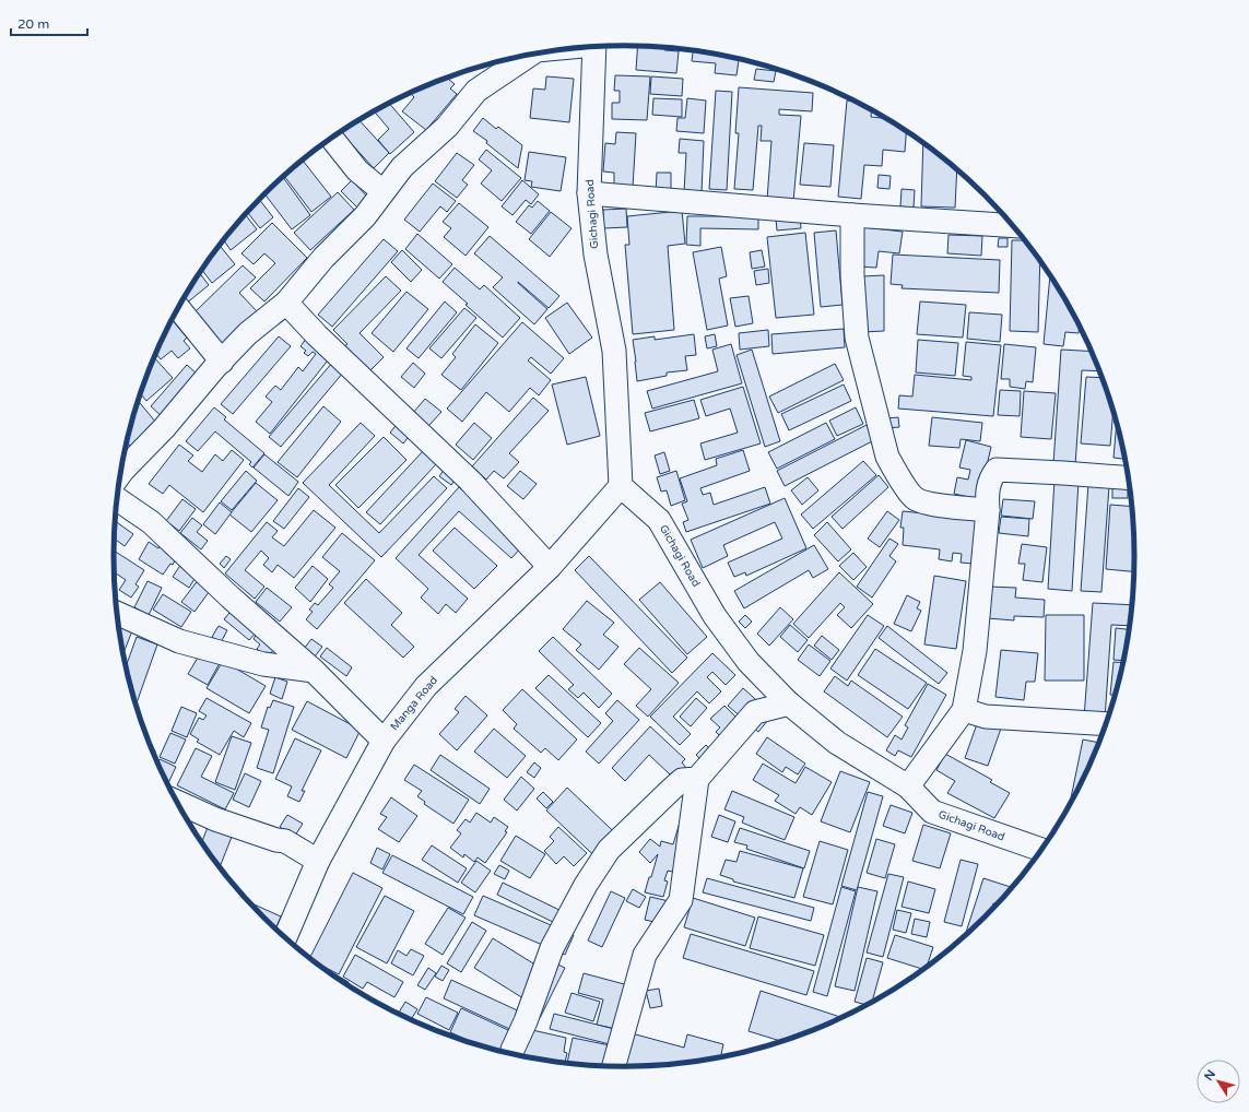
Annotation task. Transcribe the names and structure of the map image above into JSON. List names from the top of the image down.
{
  "streets": {
    "street": ["Gichagi Road", "Manga Road"]
  },
  "crossings": [
    ["Gichagi Road", "Manga Road"]
  ],
  "scale_bar": "20 m",
  "north": "top left"
}
